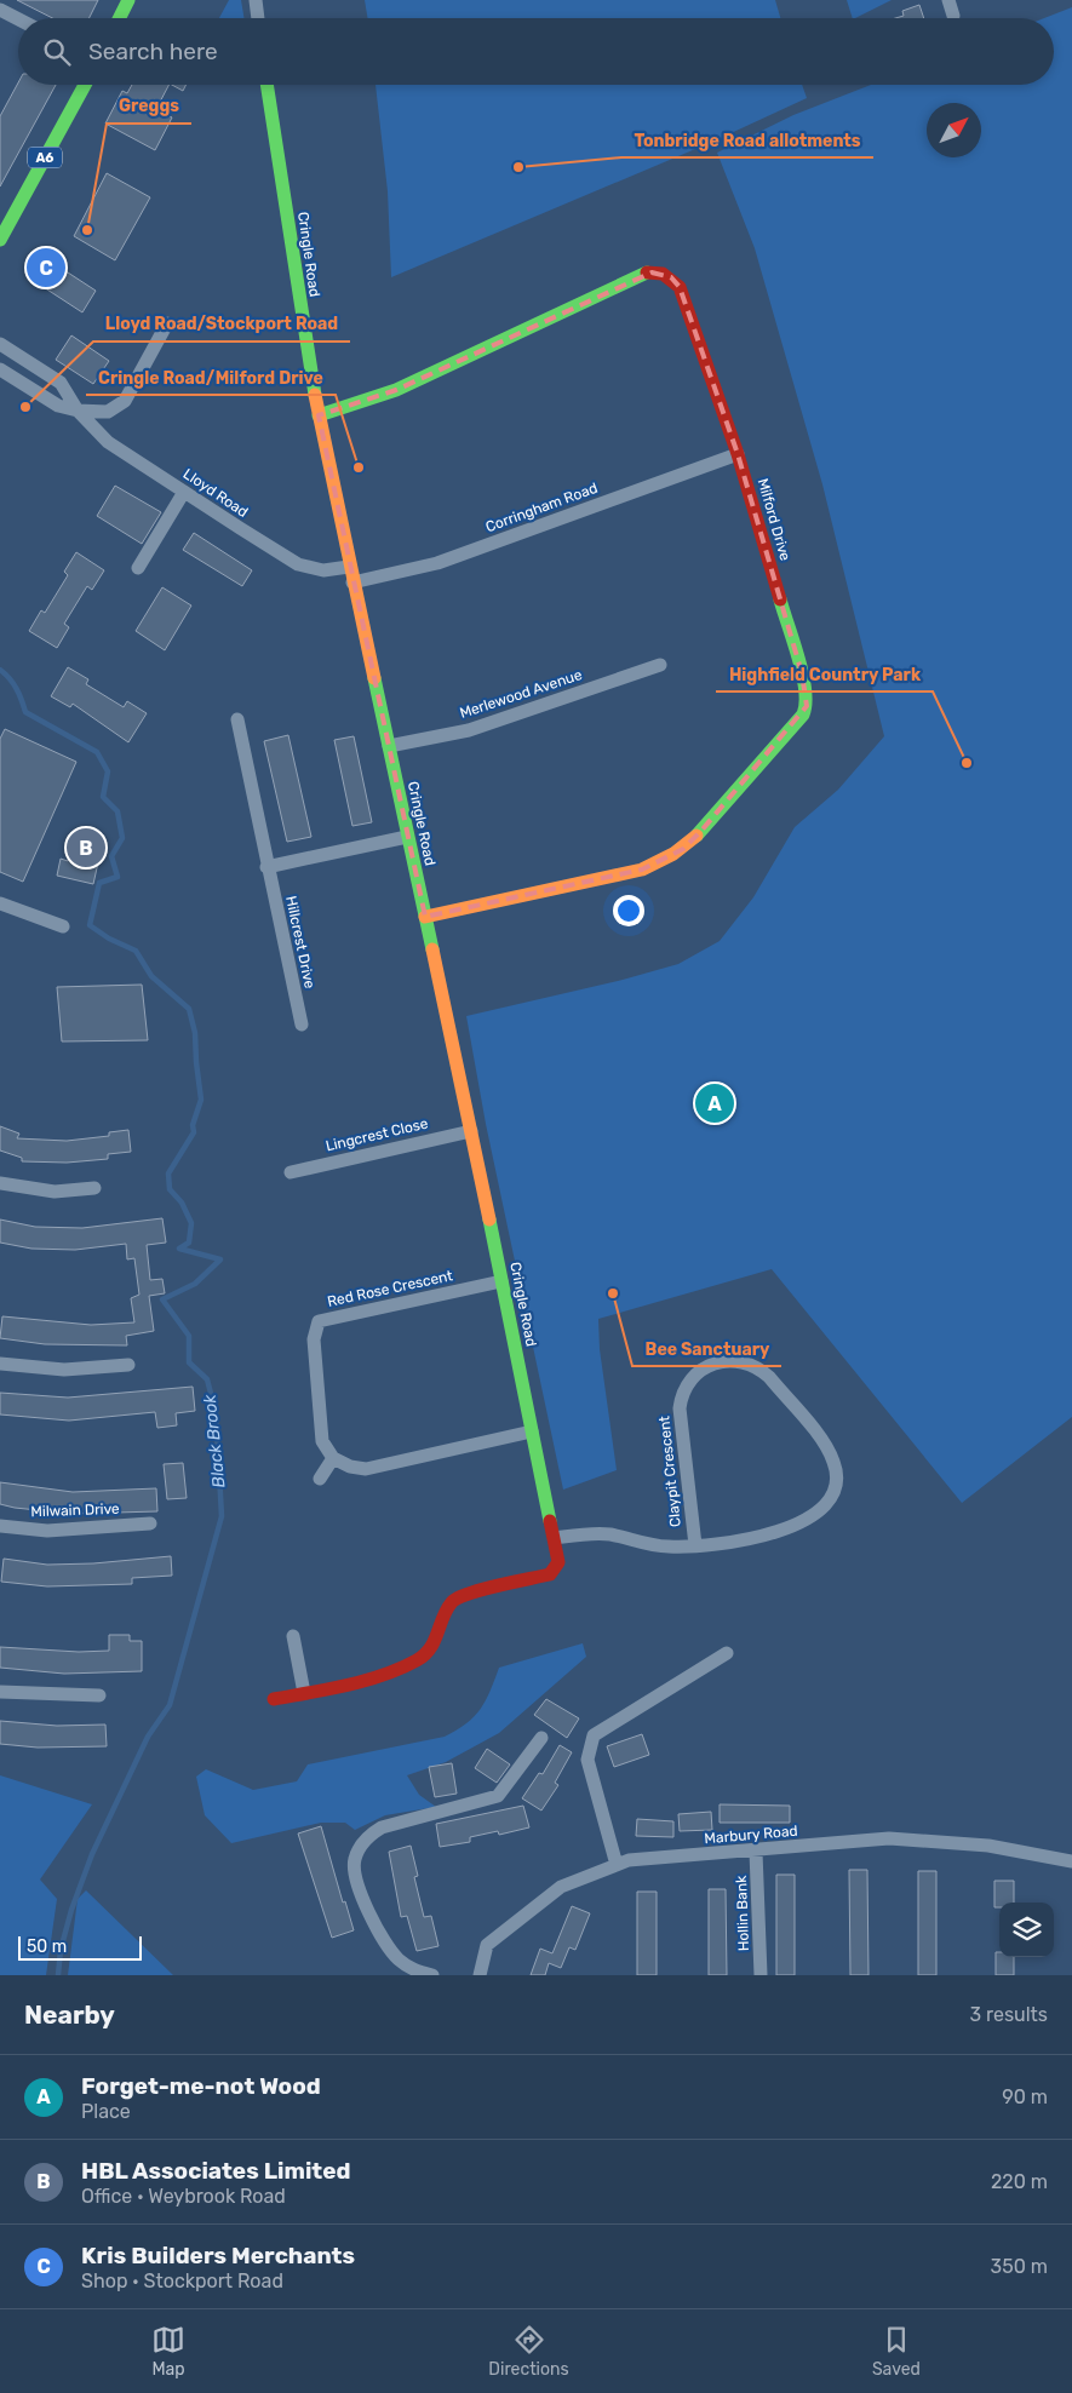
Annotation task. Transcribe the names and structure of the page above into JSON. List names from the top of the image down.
{
  "streets": {
    "main road": ["A6", "Cringle Road", "Milford Drive"],
    "street": [
      "Lloyd Road",
      "Corringham Road",
      "Merlewood Avenue",
      "Hillcrest Drive",
      "Lingcrest Close",
      "Red Rose Crescent",
      "Claypit Crescent",
      "Milwain Drive",
      "Marbury Road",
      "Hollin Bank"
    ]
  },
  "crossings": [
    ["Cringle Road", "Lloyd Road"],
    ["Cringle Road", "Corringham Road"],
    ["Cringle Road", "Milford Drive"],
    ["Cringle Road", "Merlewood Avenue"],
    ["Cringle Road", "Lingcrest Close"],
    ["Cringle Road", "Red Rose Crescent"],
    ["Cringle Road", "Claypit Crescent"],
    ["Corringham Road", "Milford Drive"],
    ["Marbury Road", "Hollin Bank"]
  ],
  "water": ["Black Brook"],
  "places": [
    "Tonbridge Road allotments",
    "Greggs",
    "Lloyd Road/Stockport Road",
    "Cringle Road/Milford Drive",
    "Highfield Country Park",
    "Bee Sanctuary"
  ],
  "scale_bar": "50 m",
  "north": "top right",
  "page": {
    "search": "Search here",
    "pins": ["C", "B", "A"],
    "scale": "50 m",
    "heading": ["Nearby", "3 results"],
    "list": [
      {
        "mark": "A",
        "name": "Forget-me-not Wood",
        "note": "Place",
        "value": "90 m"
      },
      {
        "mark": "B",
        "name": "HBL Associates Limited",
        "note": "Office · Weybrook Road",
        "value": "220 m"
      },
      {
        "mark": "C",
        "name": "Kris Builders Merchants",
        "note": "Shop · Stockport Road",
        "value": "350 m"
      }
    ],
    "nav": ["Map", "Directions", "Saved"]
  }
}
